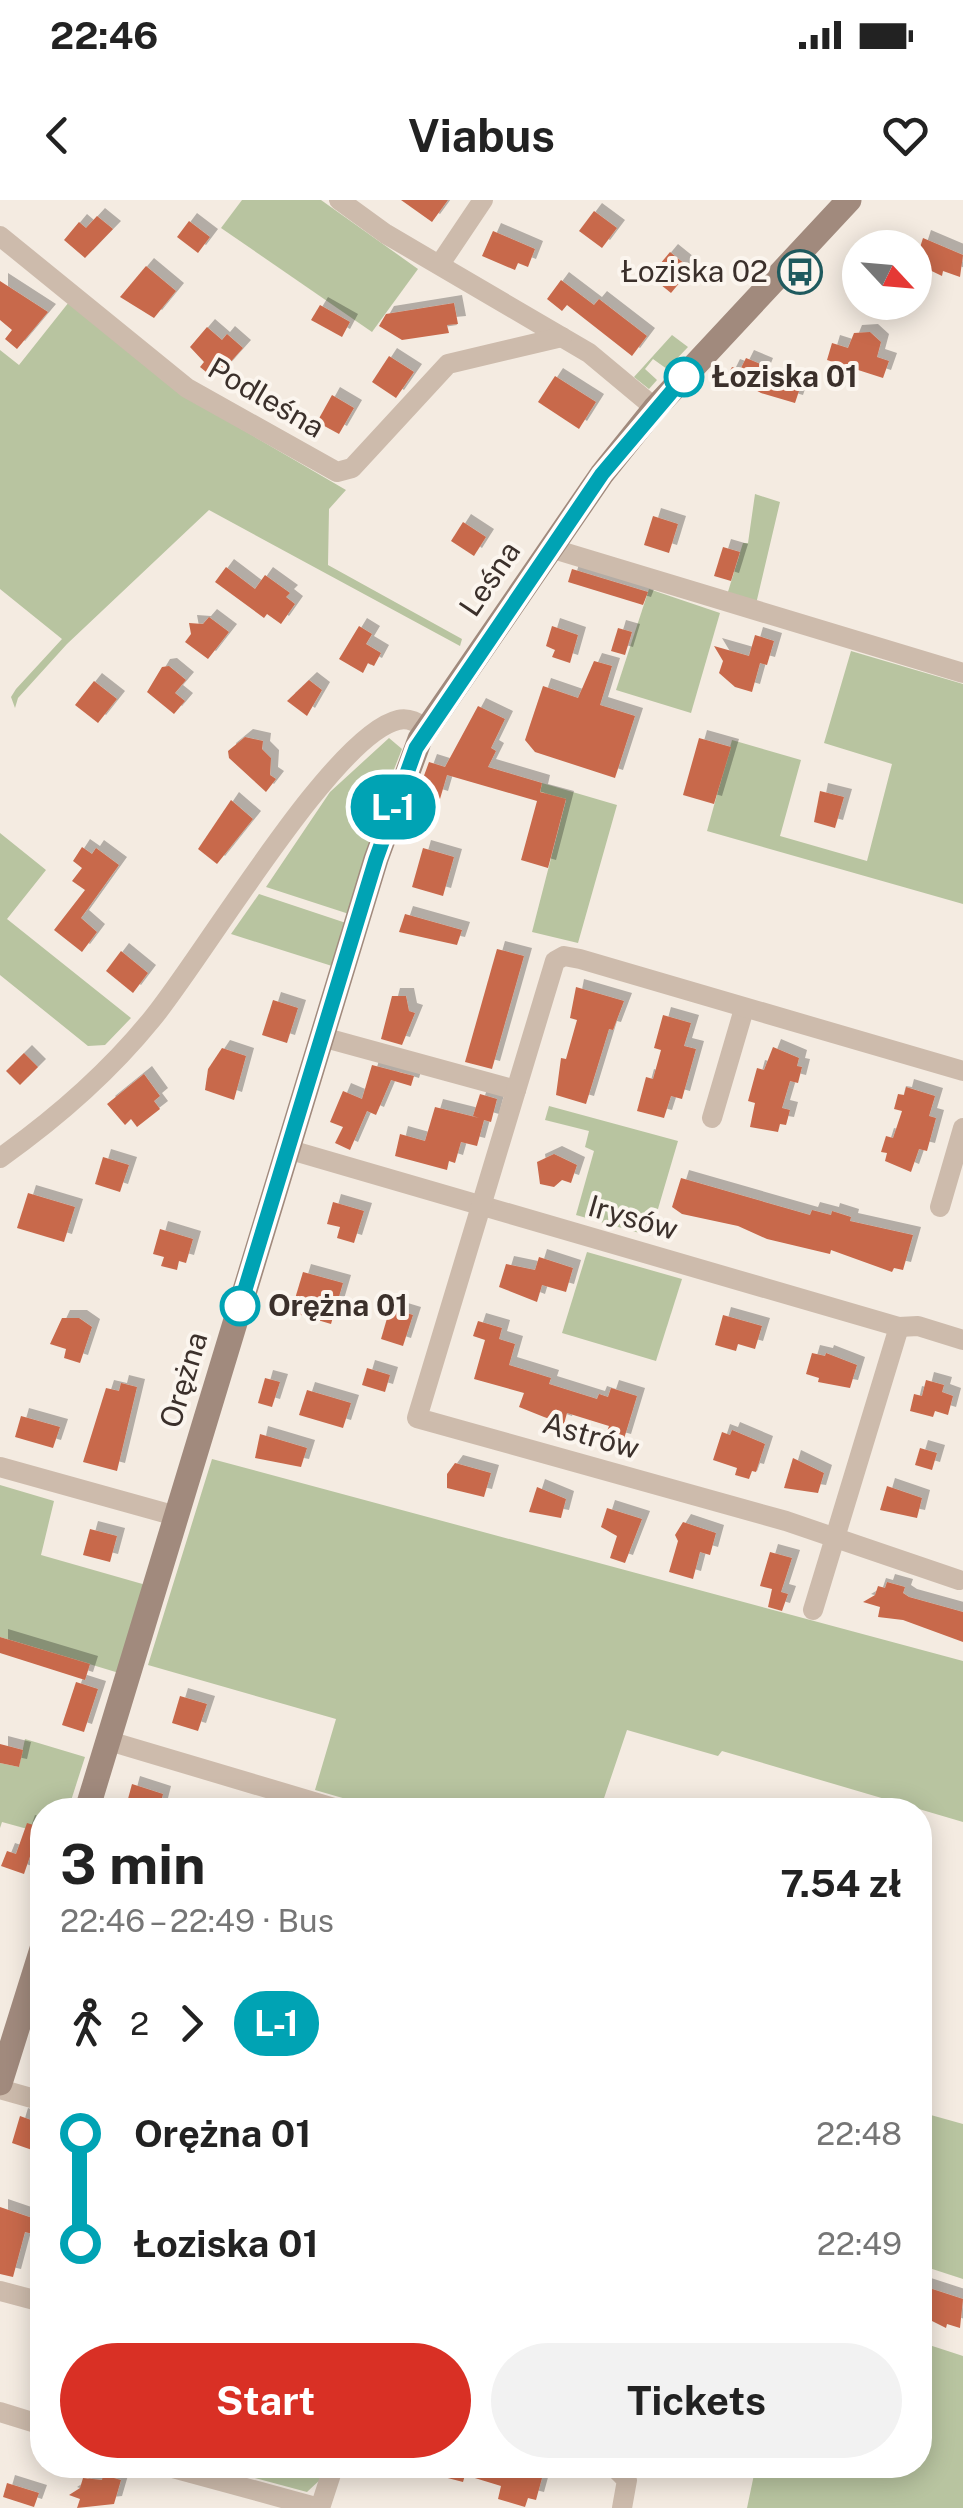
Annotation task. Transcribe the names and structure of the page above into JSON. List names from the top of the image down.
{
  "streets": {
    "street": [
      "Podleśna",
      "Leśna",
      "Irysów",
      "Orężna",
      "Astrów"
    ]
  },
  "crossings": [
    ["Leśna", "Orężna"],
    ["Irysów", "Orężna"],
    ["Irysów", "Astrów"]
  ],
  "places": {
    "bus stop": ["Łoziska 02"],
    "other": ["Łoziska 01", "Orężna 01"]
  },
  "lines": ["bus line L-1"],
  "north": "bottom right",
  "page": {
    "status": "22:46",
    "header": "Viabus",
    "on_map": "L-1",
    "heading": ["3 min", "22:46 – 22:49 · Bus", "7.54 zł"],
    "legs": ["2", "L-1"],
    "list": [
      {
        "name": "Orężna 01",
        "value": "22:48"
      },
      {
        "name": "Łoziska 01",
        "value": "22:49"
      }
    ],
    "buttons": ["Start", "Tickets"]
  }
}
